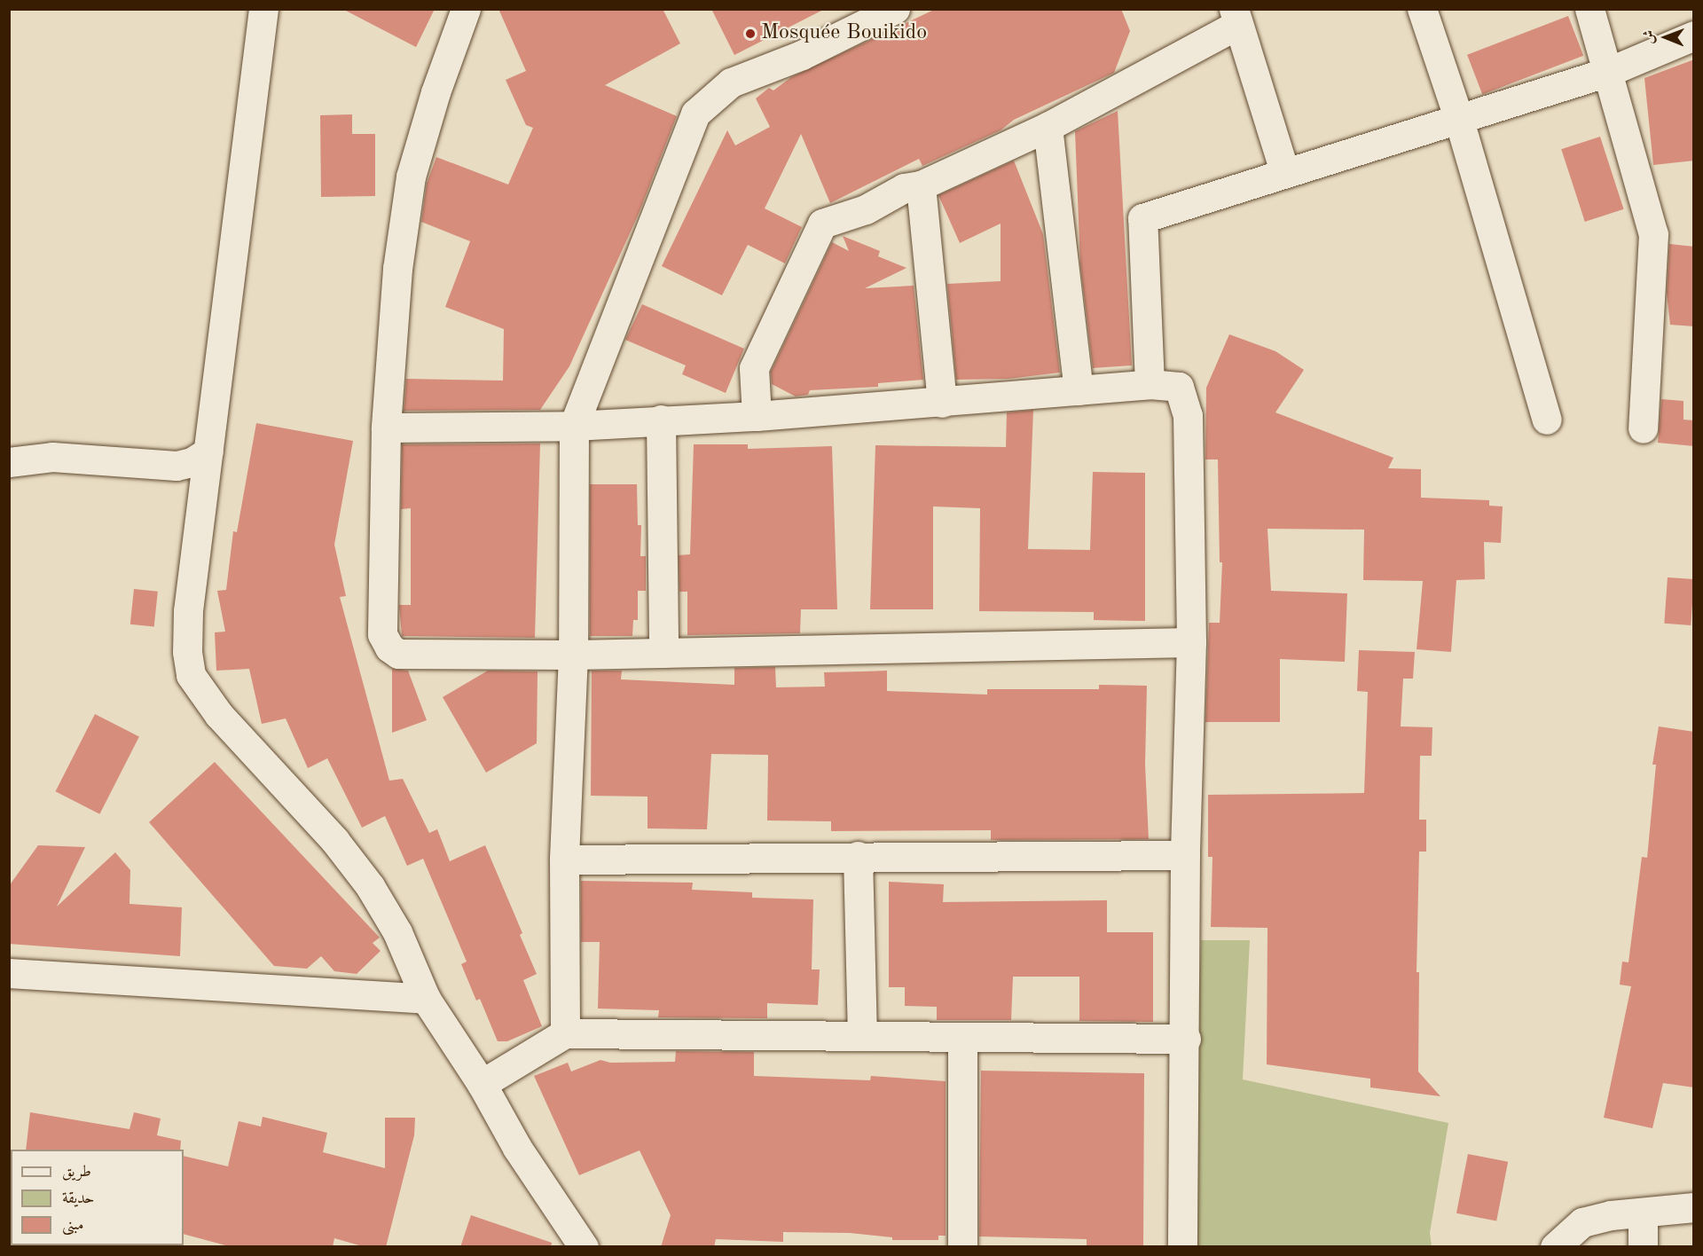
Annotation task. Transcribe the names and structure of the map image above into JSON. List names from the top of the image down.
{
  "places": ["Mosquée Bouikido"],
  "legend": ["طريق", "حديقة", "مبنى"],
  "north": "left"
}
